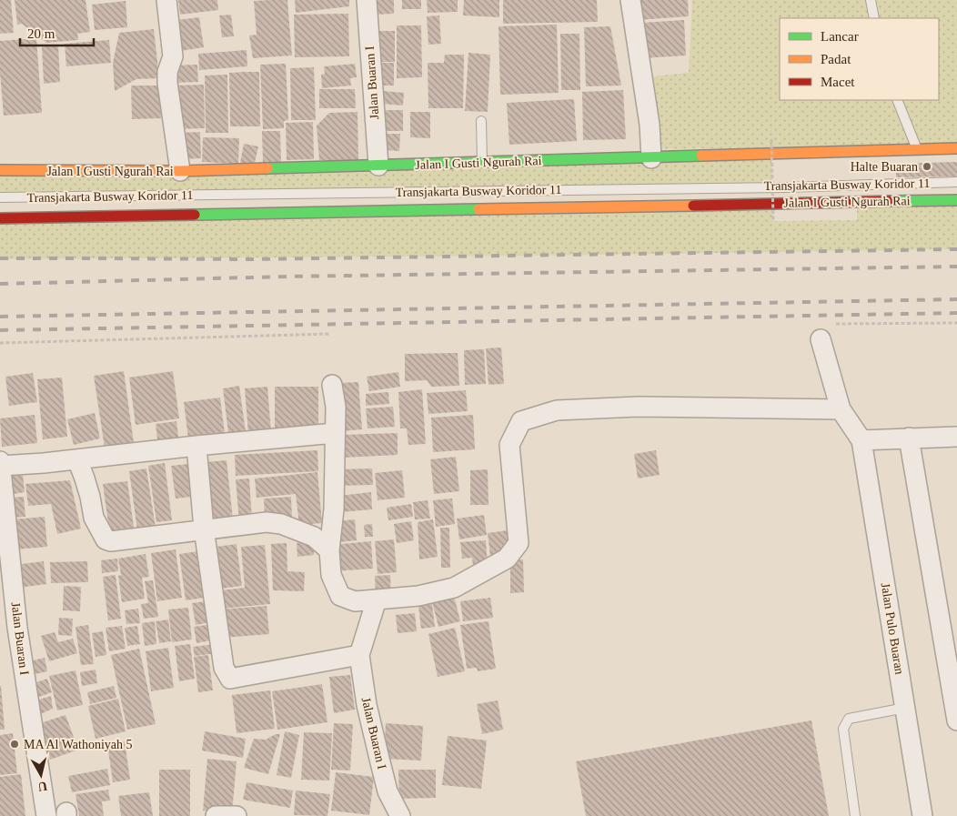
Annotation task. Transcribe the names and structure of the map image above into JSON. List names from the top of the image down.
{
  "streets": {
    "main road": ["Jalan I Gusti Ngurah Rai"],
    "street": ["Jalan Buaran I", "Jalan Pulo Buaran"],
    "lane": ["Transjakarta Busway Koridor 11"]
  },
  "crossings": [
    ["Jalan Buaran I", "Jalan I Gusti Ngurah Rai"]
  ],
  "places": ["Halte Buaran", "MA Al Wathoniyah 5"],
  "legend": ["Lancar", "Padat", "Macet"],
  "scale_bar": "20 m",
  "north": "bottom"
}
